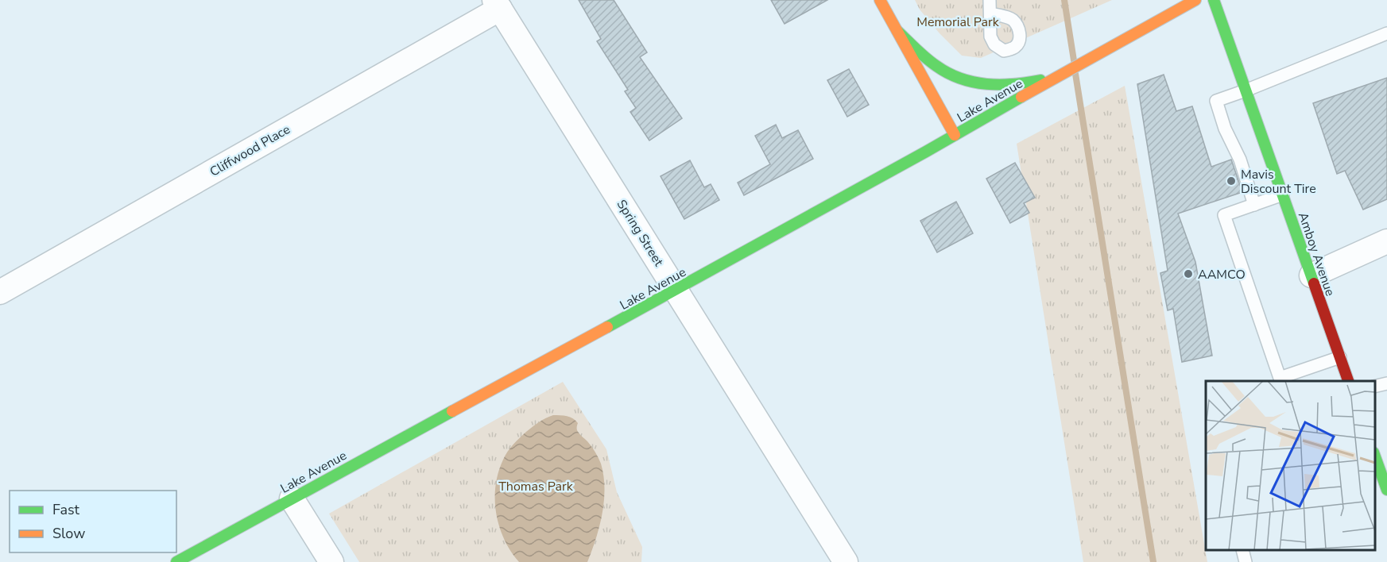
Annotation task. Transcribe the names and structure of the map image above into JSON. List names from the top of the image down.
{
  "streets": {
    "street": [
      "Lake Avenue",
      "Cliffwood Place",
      "Spring Street",
      "Amboy Avenue"
    ]
  },
  "crossings": [
    ["Lake Avenue", "Spring Street"],
    ["Cliffwood Place", "Spring Street"]
  ],
  "parks": ["Memorial Park", "Thomas Park"],
  "places": ["Mavis Discount Tire", "AAMCO"],
  "legend": ["Fast", "Slow"]
}
